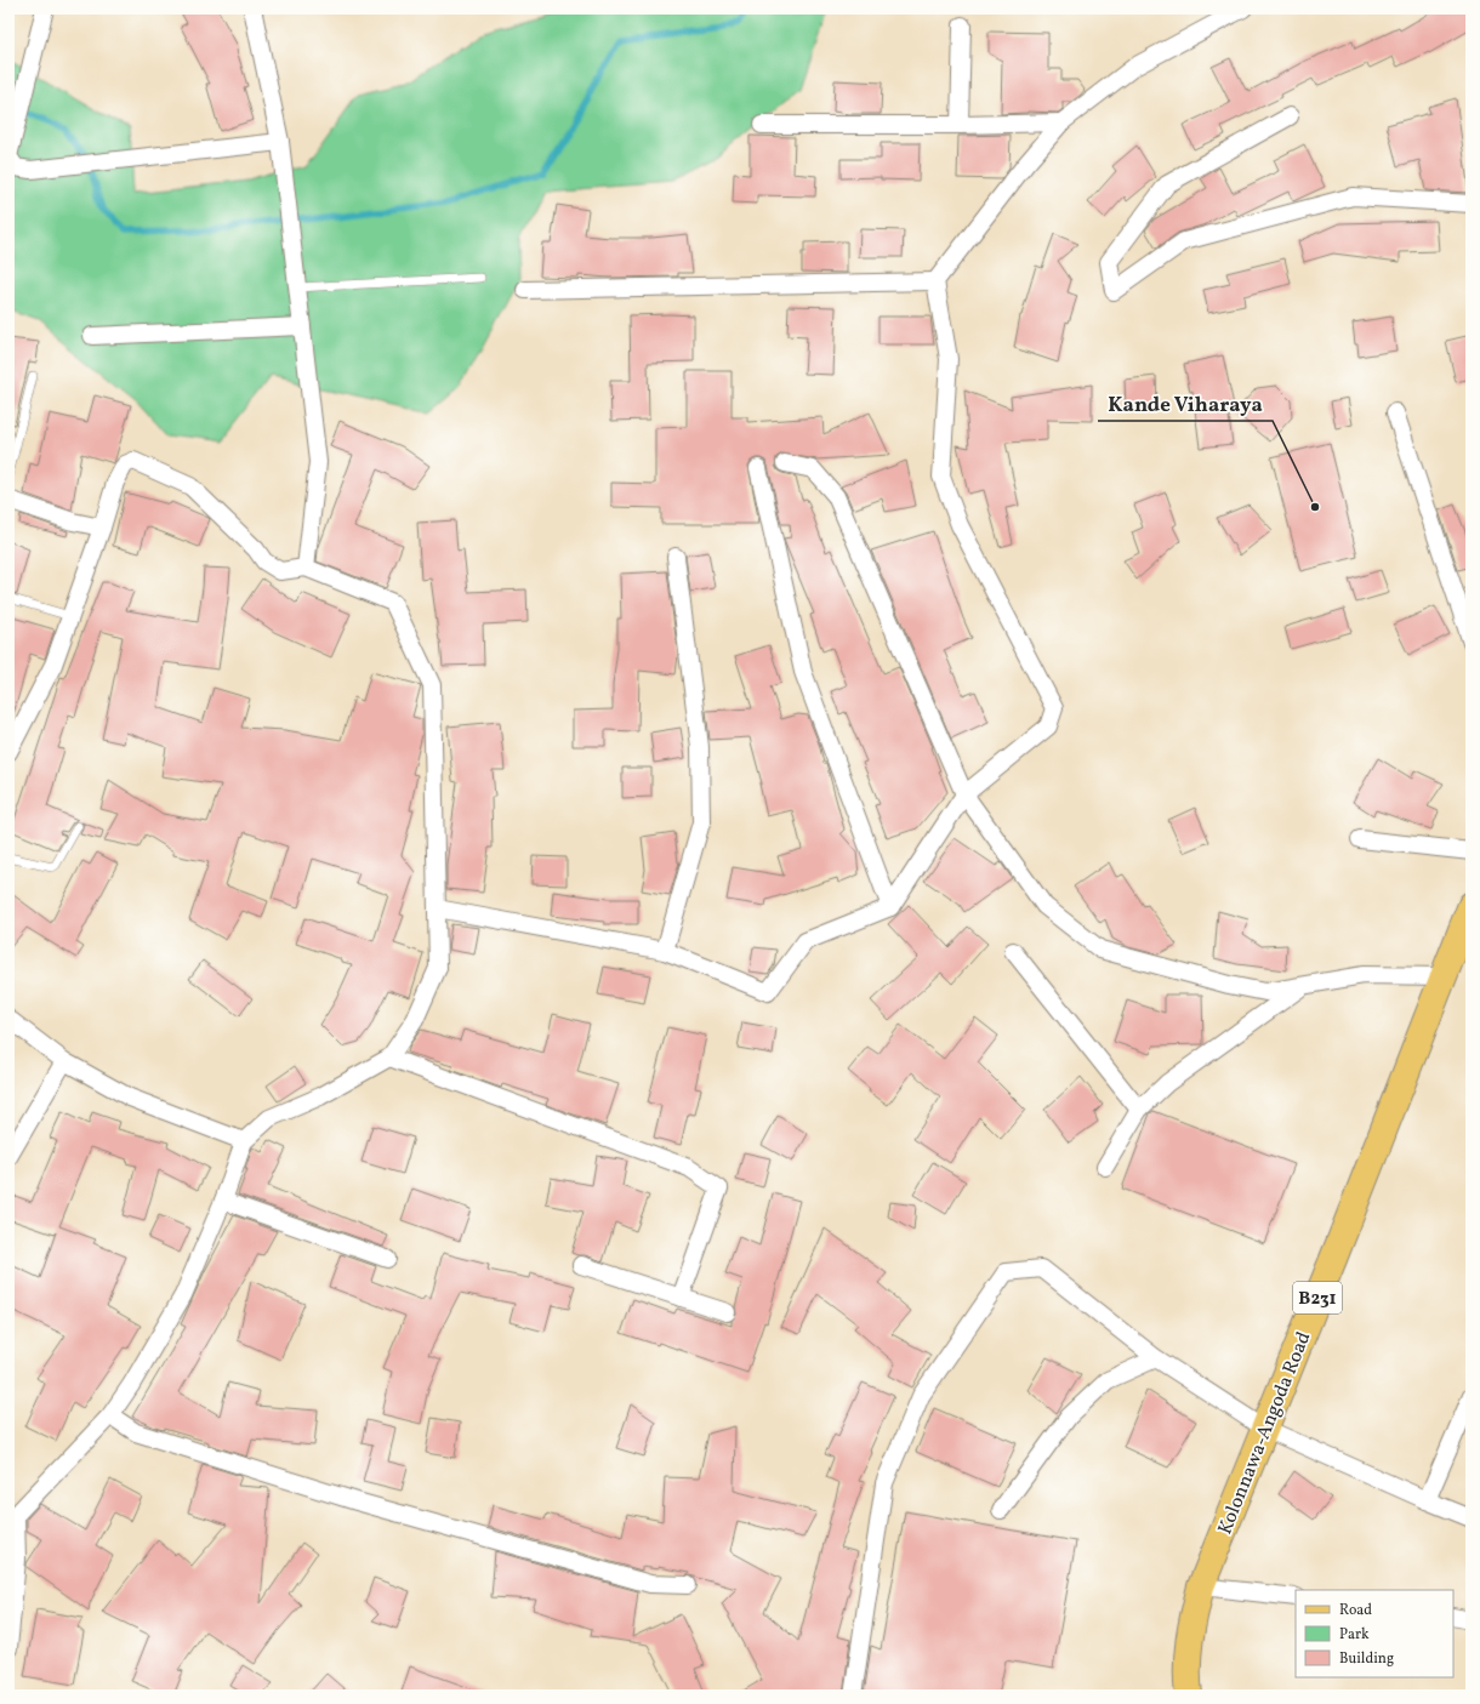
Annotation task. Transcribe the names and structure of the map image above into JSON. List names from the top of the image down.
{
  "streets": {
    "main road": ["B231", "Kolonnawa-Angoda Road"]
  },
  "places": ["Kande Viharaya"],
  "legend": ["Road", "Park", "Building"]
}
